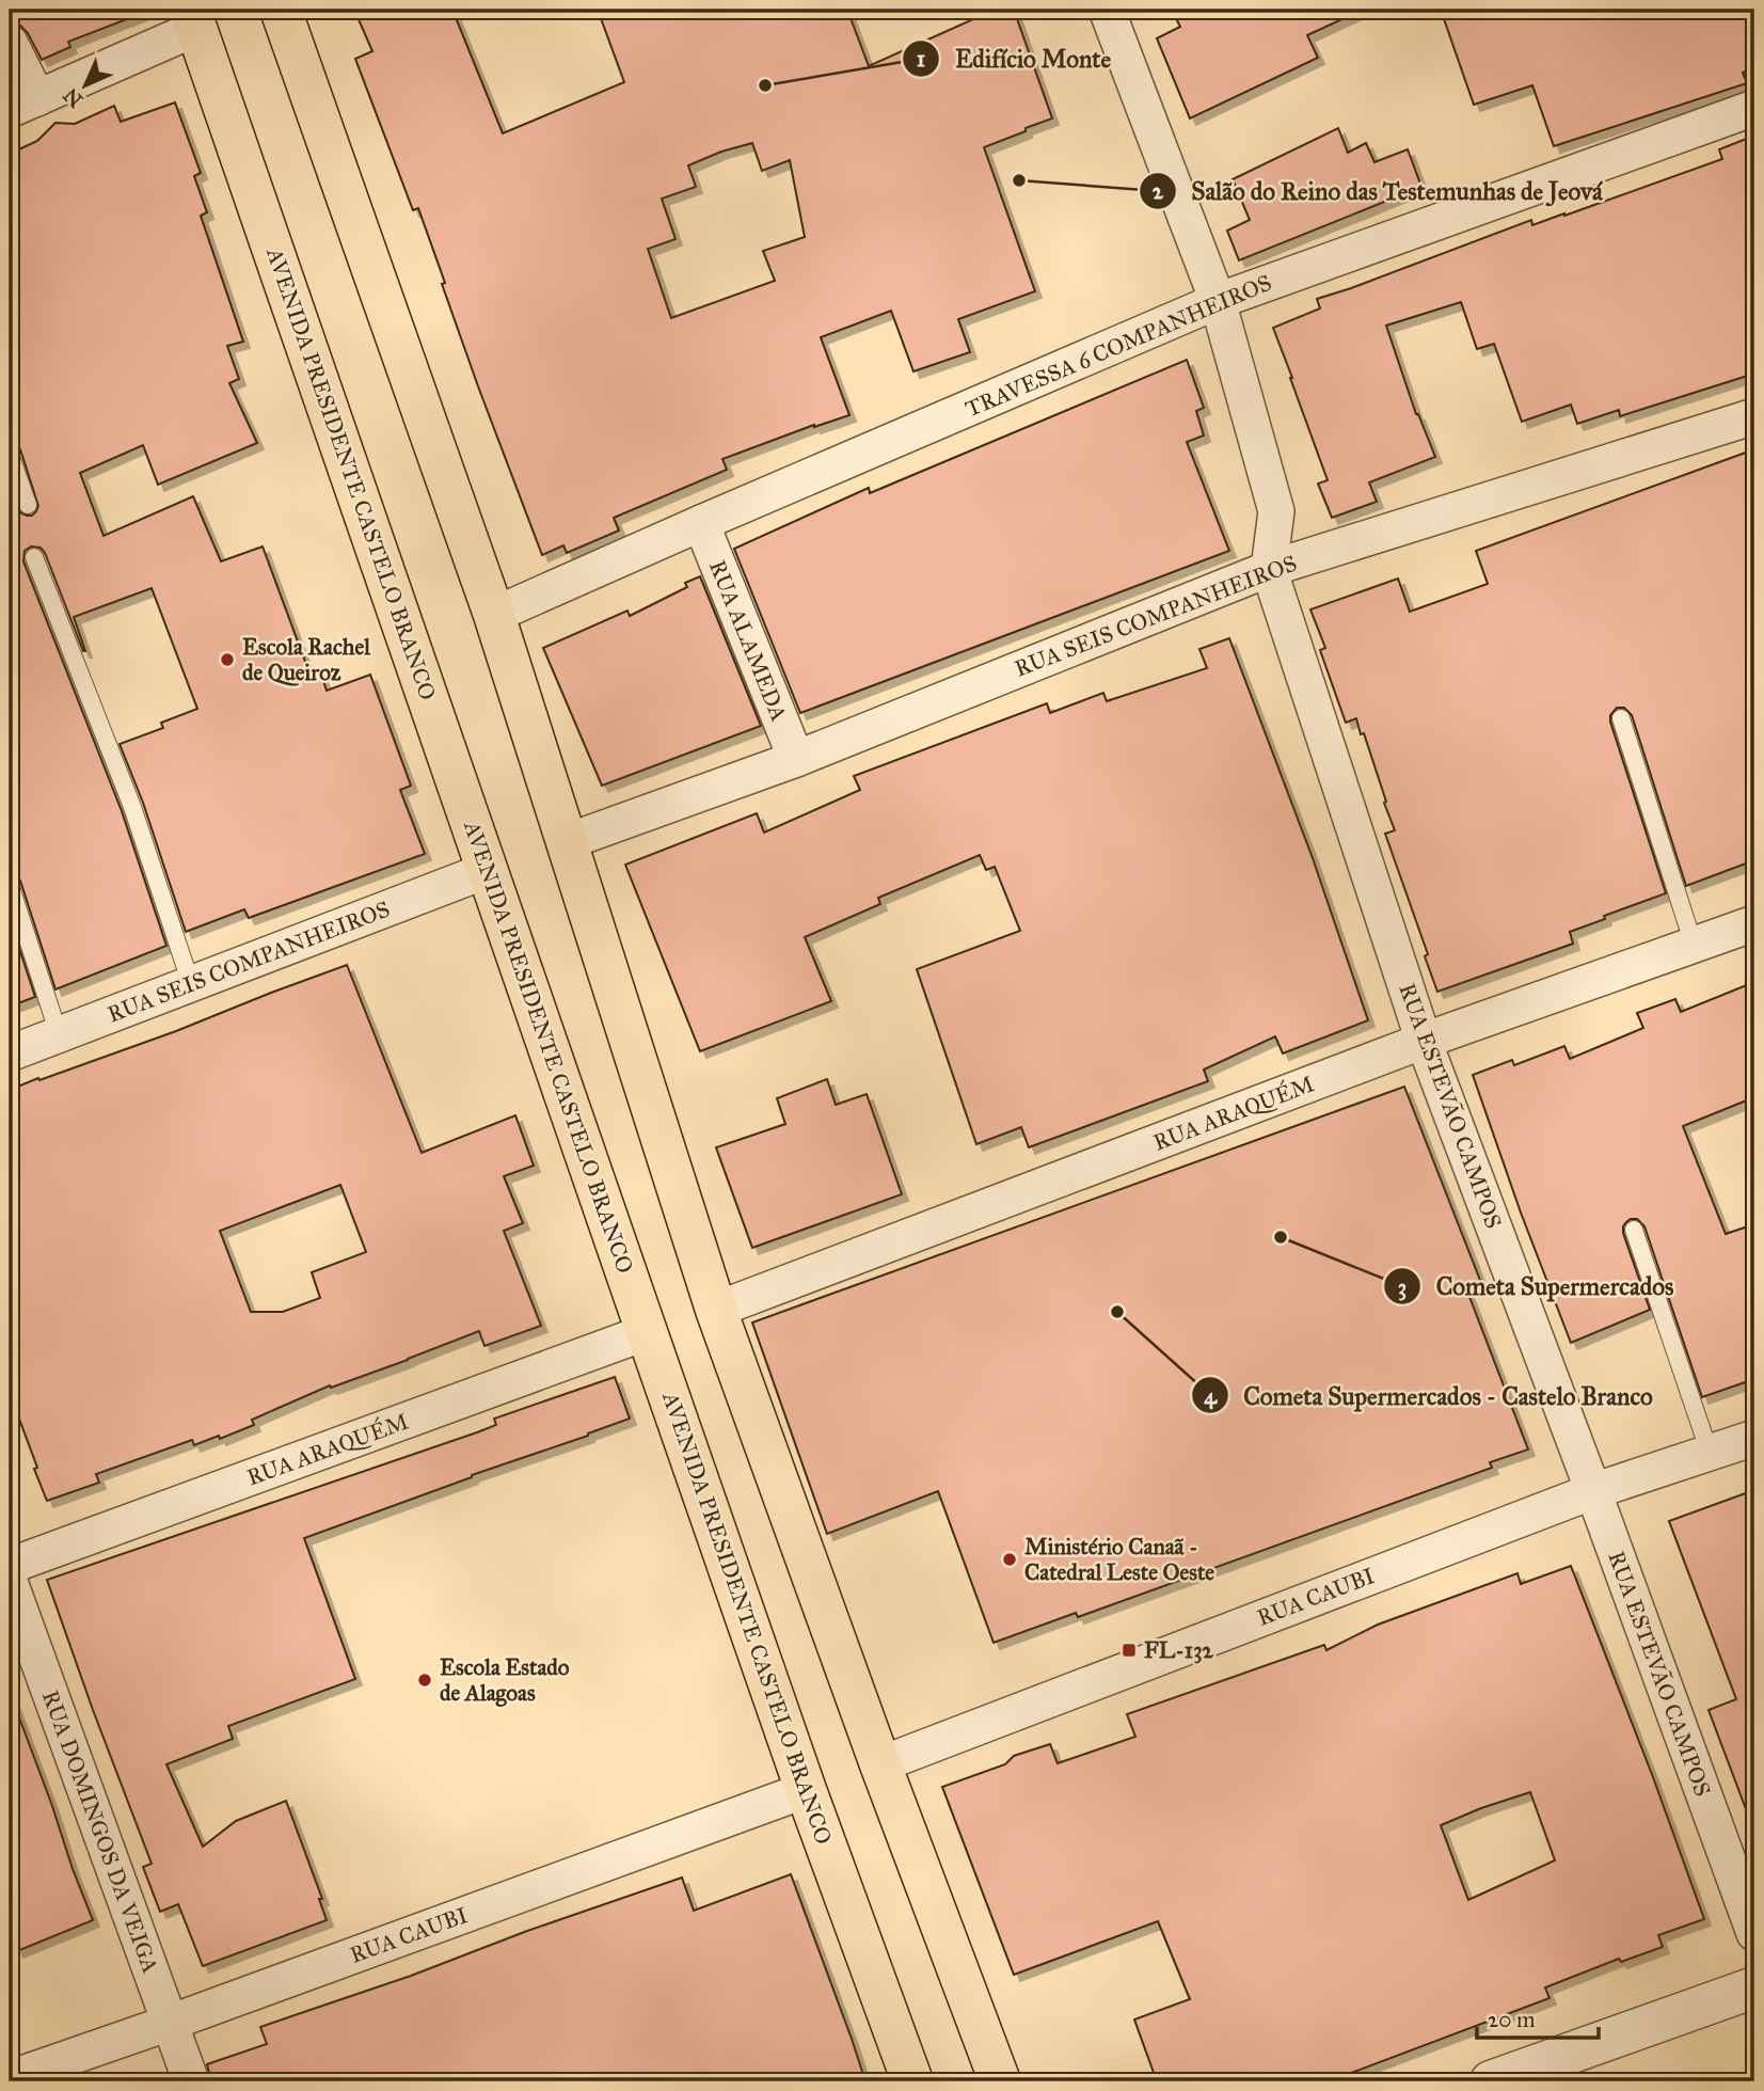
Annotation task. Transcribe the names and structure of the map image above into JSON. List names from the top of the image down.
{
  "streets": {
    "main road": ["AVENIDA PRESIDENTE CASTELO BRANCO"],
    "street": [
      "TRAVESSA 6 COMPANHEIROS",
      "RUA SEIS COMPANHEIROS",
      "RUA ALAMEDA",
      "RUA ESTEVÃO CAMPOS",
      "RUA ARAQUÉM",
      "RUA CAUBI",
      "RUA DOMINGOS DA VEIGA"
    ]
  },
  "crossings": [
    ["TRAVESSA 6 COMPANHEIROS", "RUA ALAMEDA"],
    ["AVENIDA PRESIDENTE CASTELO BRANCO", "RUA SEIS COMPANHEIROS"],
    ["AVENIDA PRESIDENTE CASTELO BRANCO", "RUA ARAQUÉM"],
    ["AVENIDA PRESIDENTE CASTELO BRANCO", "RUA CAUBI"],
    ["RUA SEIS COMPANHEIROS", "RUA ALAMEDA"],
    ["RUA SEIS COMPANHEIROS", "RUA ESTEVÃO CAMPOS"],
    ["RUA ESTEVÃO CAMPOS", "RUA ARAQUÉM"],
    ["RUA ESTEVÃO CAMPOS", "RUA CAUBI"],
    ["RUA CAUBI", "RUA DOMINGOS DA VEIGA"]
  ],
  "places": {
    "other": [
      "Edifício Monte",
      "Salão do Reino das Testemunhas de Jeová",
      "Escola Rachel de Queiroz",
      "Cometa Supermercados",
      "Cometa Supermercados - Castelo Branco",
      "Ministério Canaã - Catedral Leste Oeste",
      "Escola Estado de Alagoas"
    ],
    "transit": ["FL-132"]
  },
  "scale_bar": "20 m",
  "north": "bottom left"
}
